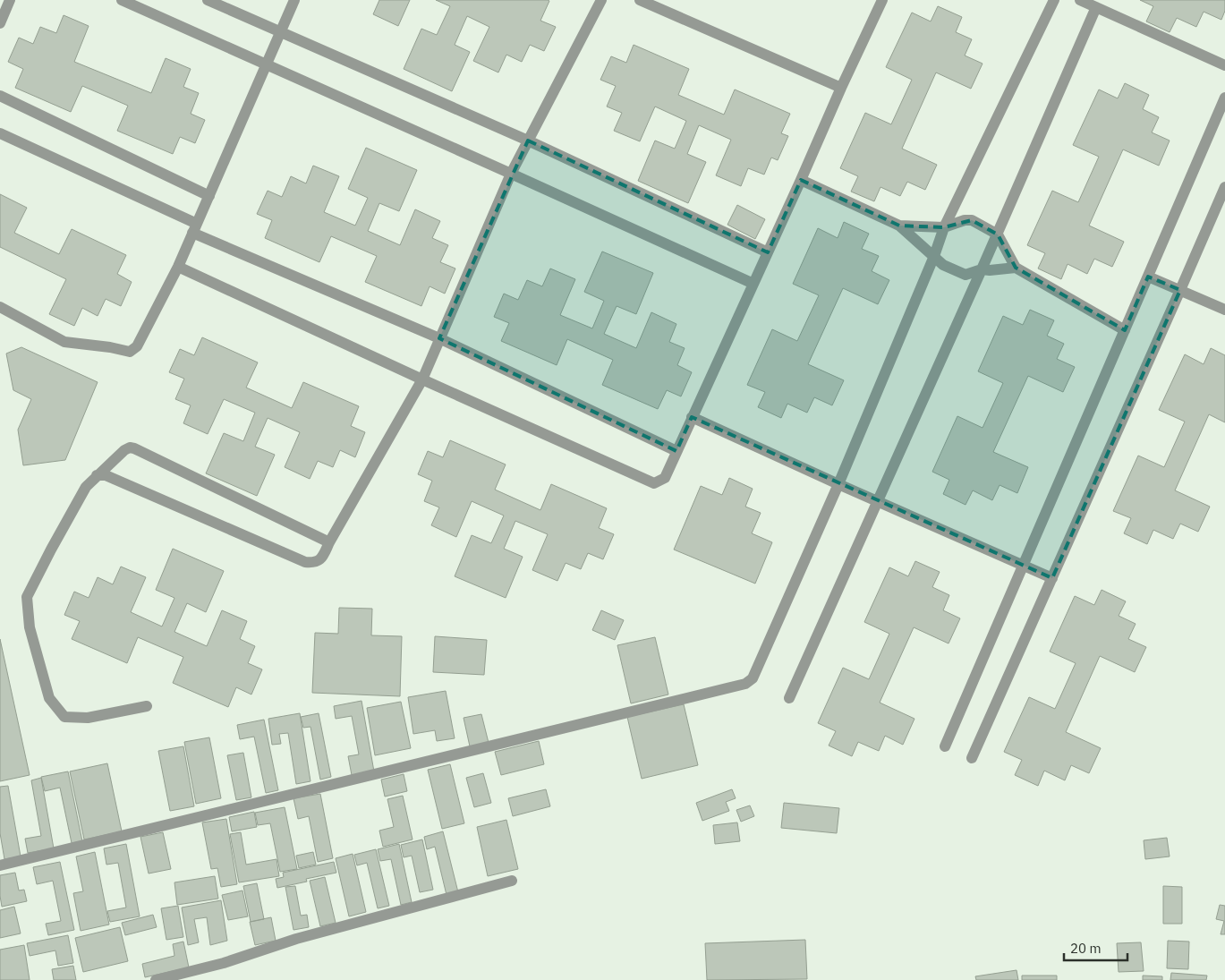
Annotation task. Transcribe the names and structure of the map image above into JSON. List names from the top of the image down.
{
  "scale_bar": "20 m"
}
